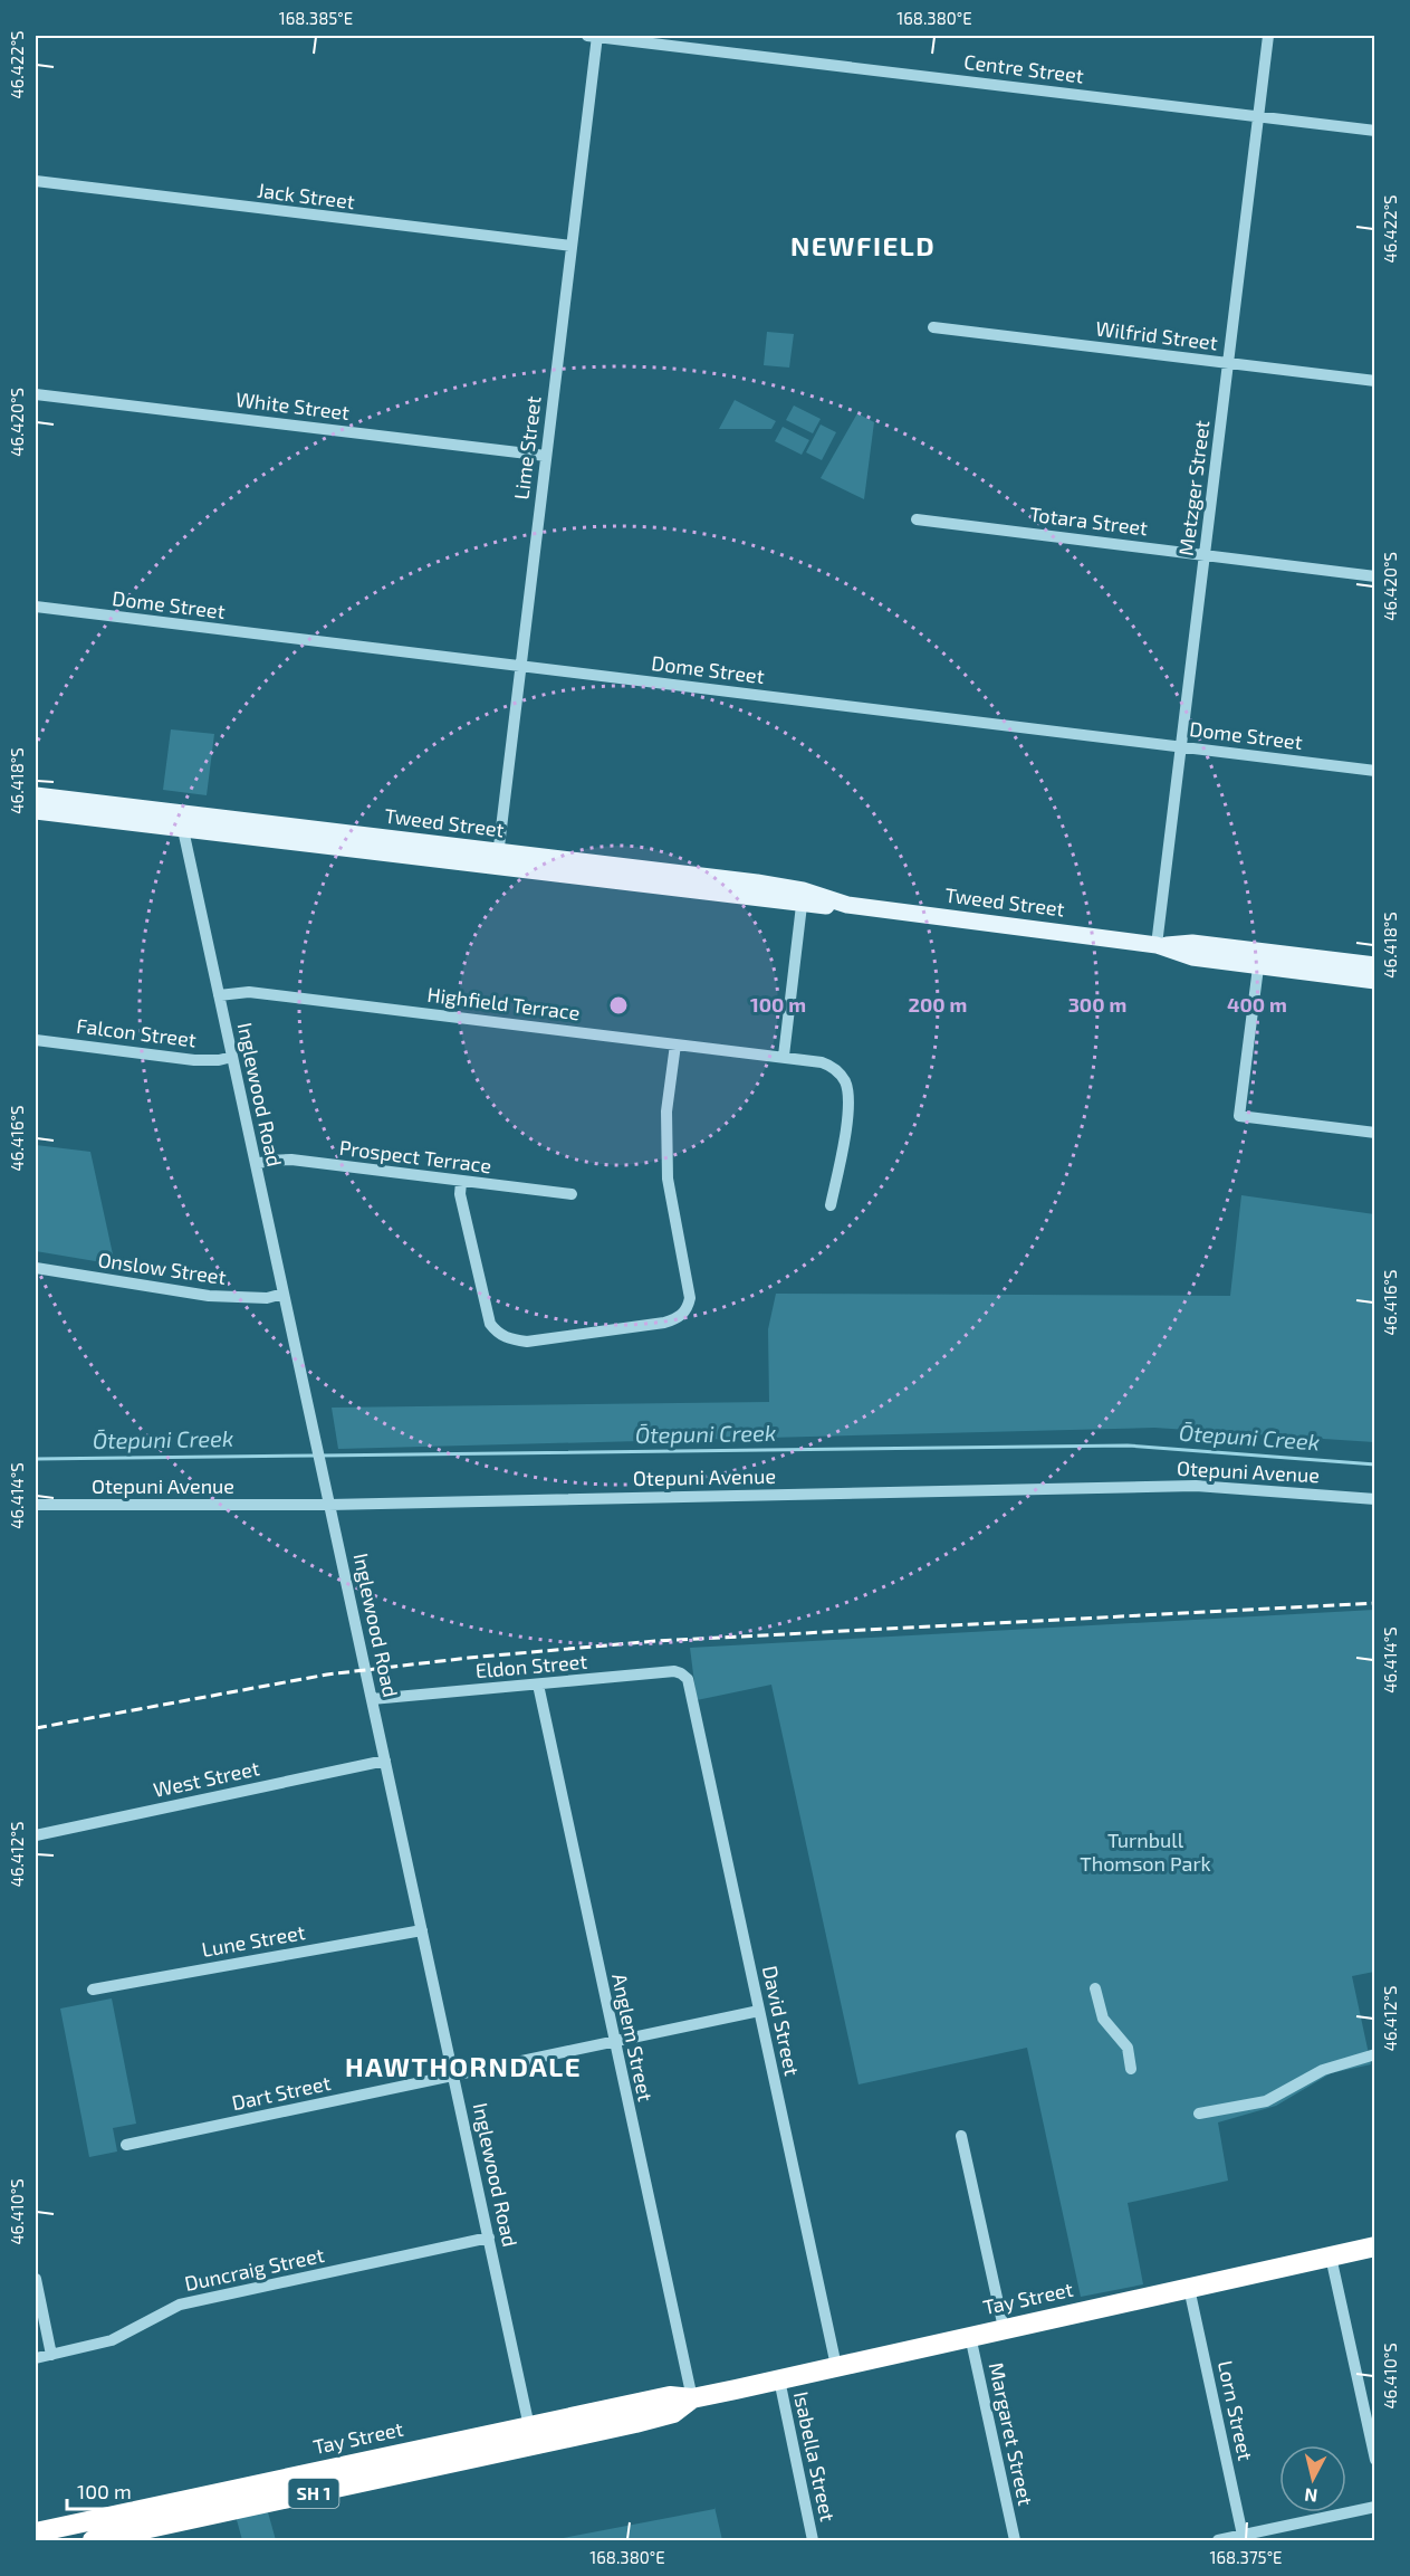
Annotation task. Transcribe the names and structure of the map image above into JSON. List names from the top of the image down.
{
  "streets": {
    "highway": ["Tay Street", "SH 1"],
    "main road": ["Tweed Street"],
    "street": [
      "Centre Street",
      "Jack Street",
      "Wilfrid Street",
      "White Street",
      "Lime Street",
      "Metzger Street",
      "Totara Street",
      "Dome Street",
      "Highfield Terrace",
      "Falcon Street",
      "Inglewood Road",
      "Prospect Terrace",
      "Onslow Street",
      "Otepuni Avenue",
      "Eldon Street",
      "West Street",
      "Lune Street",
      "David Street",
      "Anglem Street",
      "Dart Street",
      "Duncraig Street",
      "Lorn Street",
      "Margaret Street",
      "Isabella Street"
    ]
  },
  "crossings": [
    ["Centre Street", "Lime Street"],
    ["Centre Street", "Metzger Street"],
    ["Jack Street", "Lime Street"],
    ["Wilfrid Street", "Metzger Street"],
    ["White Street", "Lime Street"],
    ["Lime Street", "Dome Street"],
    ["Lime Street", "Tweed Street"],
    ["Metzger Street", "Totara Street"],
    ["Metzger Street", "Dome Street"],
    ["Metzger Street", "Tweed Street"],
    ["Tweed Street", "Inglewood Road"],
    ["Highfield Terrace", "Inglewood Road"],
    ["Falcon Street", "Inglewood Road"],
    ["Inglewood Road", "Prospect Terrace"],
    ["Inglewood Road", "Onslow Street"],
    ["Inglewood Road", "Otepuni Avenue"],
    ["Inglewood Road", "Eldon Street"],
    ["Inglewood Road", "West Street"],
    ["Inglewood Road", "Lune Street"],
    ["Inglewood Road", "Dart Street"],
    ["Inglewood Road", "Duncraig Street"],
    ["Inglewood Road", "Tay Street"],
    ["Eldon Street", "David Street"],
    ["Eldon Street", "Anglem Street"],
    ["David Street", "Dart Street"],
    ["David Street", "Tay Street"],
    ["Anglem Street", "Dart Street"],
    ["Anglem Street", "Tay Street"],
    ["Tay Street", "Lorn Street"],
    ["Tay Street", "Margaret Street"],
    ["Tay Street", "Isabella Street"]
  ],
  "districts": ["NEWFIELD", "HAWTHORNDALE"],
  "water": ["Ōtepuni Creek"],
  "parks": ["Turnbull Thomson Park"],
  "scale_bar": "100 m",
  "north": "bottom",
  "coordinates": [
    "168.385°E",
    "168.380°E",
    "46.422°S",
    "46.420°S",
    "46.418°S",
    "46.416°S",
    "46.414°S",
    "46.412°S",
    "46.410°S",
    "168.375°E"
  ],
  "rings": [
    "100 m",
    "200 m",
    "300 m",
    "400 m"
  ]
}
